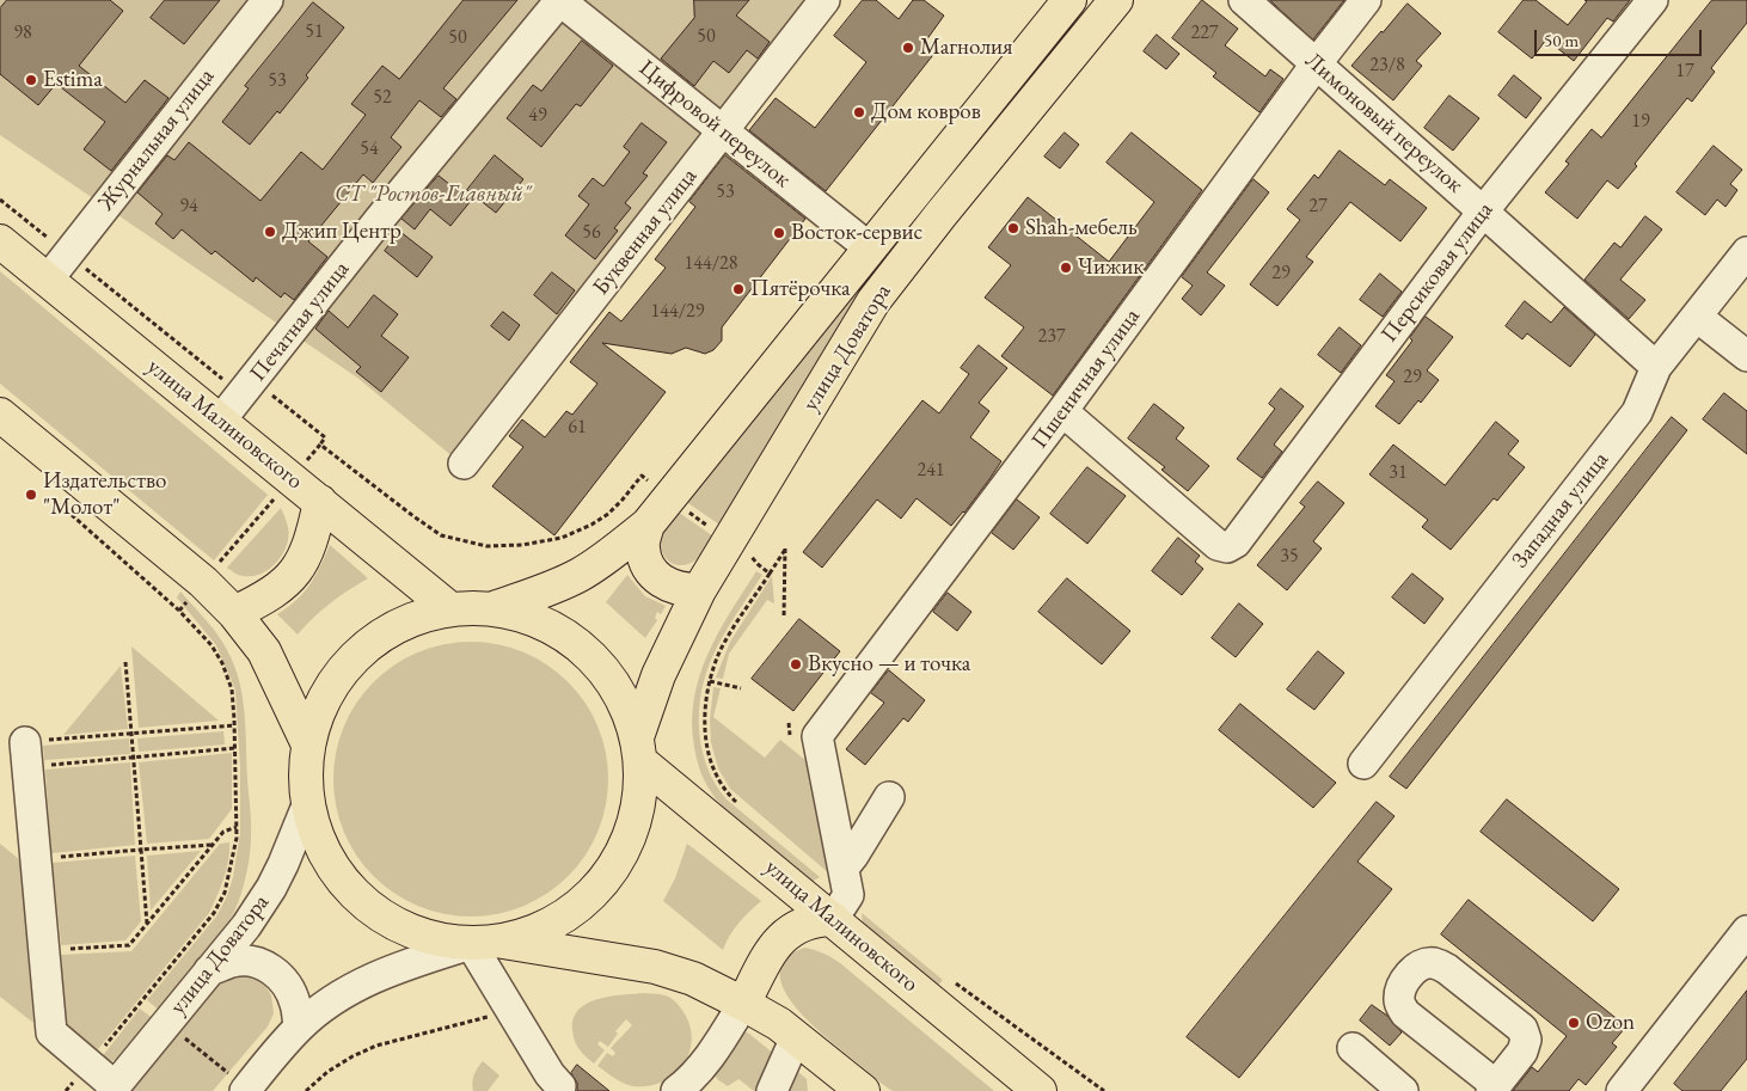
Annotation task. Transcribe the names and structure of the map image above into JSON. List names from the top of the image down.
{
  "streets": {
    "main road": ["улица Доватора", "улица Малиновского"],
    "street": [
      "Лимоновый переулок",
      "Цифровой переулок",
      "Журнальная улица",
      "Буквенная улица",
      "Персиковая улица",
      "Печатная улица",
      "Пшеничная улица",
      "Западная улица"
    ]
  },
  "crossings": [
    ["Лимоновый переулок", "Персиковая улица"],
    ["Лимоновый переулок", "Пшеничная улица"],
    ["Лимоновый переулок", "Западная улица"],
    ["Цифровой переулок", "Буквенная улица"],
    ["Цифровой переулок", "Печатная улица"],
    ["Цифровой переулок", "улица Доватора"],
    ["Журнальная улица", "улица Малиновского"],
    ["Персиковая улица", "Пшеничная улица"],
    ["Печатная улица", "улица Малиновского"],
    ["улица Доватора", "улица Малиновского"]
  ],
  "parks": ["СТ \"Ростов-Главный\""],
  "places": [
    "Магнолия",
    "Estima",
    "Дом ковров",
    "Shah-мебель",
    "Джип Центр",
    "Восток-сервис",
    "Чижик",
    "Пятёрочка",
    "Издательство \"Молот\"",
    "Вкусно — и точка",
    "Ozon"
  ],
  "house_numbers": [
    "51",
    "98",
    "227",
    "50",
    "50",
    "23/8",
    "17",
    "53",
    "52",
    "49",
    "19",
    "54",
    "53",
    "94",
    "27",
    "56",
    "144/28",
    "29",
    "144/29",
    "237",
    "29",
    "61",
    "241",
    "31",
    "35"
  ],
  "scale_bar": "50 m"
}
